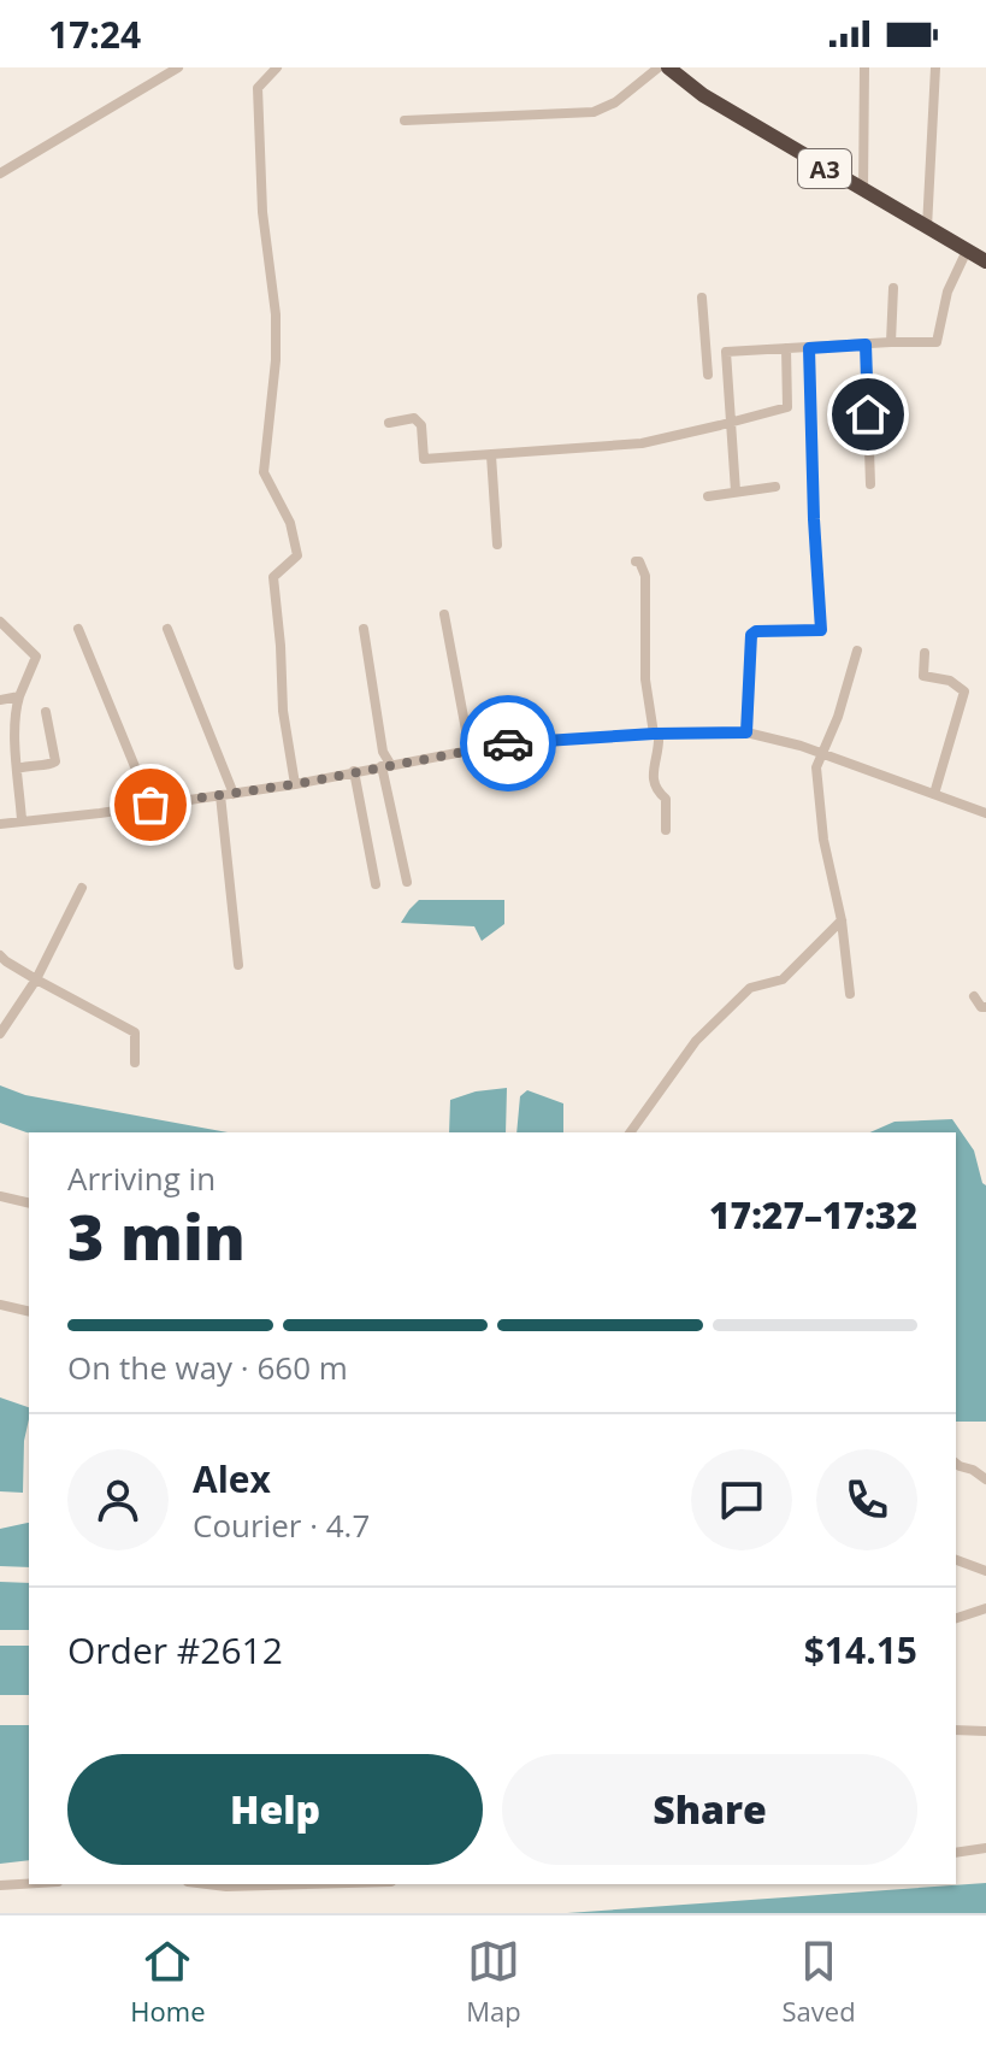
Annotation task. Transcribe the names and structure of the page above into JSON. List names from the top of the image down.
{
  "streets": {
    "highway": ["A3"]
  },
  "page": {
    "status": "17:24",
    "heading": ["3 min", "Arriving in", "17:27–17:32"],
    "panel": [
      "Alex",
      "Courier · 4.7",
      "Order #2612",
      "$14.15"
    ],
    "bar": "On the way · 660 m",
    "buttons": ["Help", "Share"],
    "tabs": ["Home", "Map", "Saved"]
  }
}
